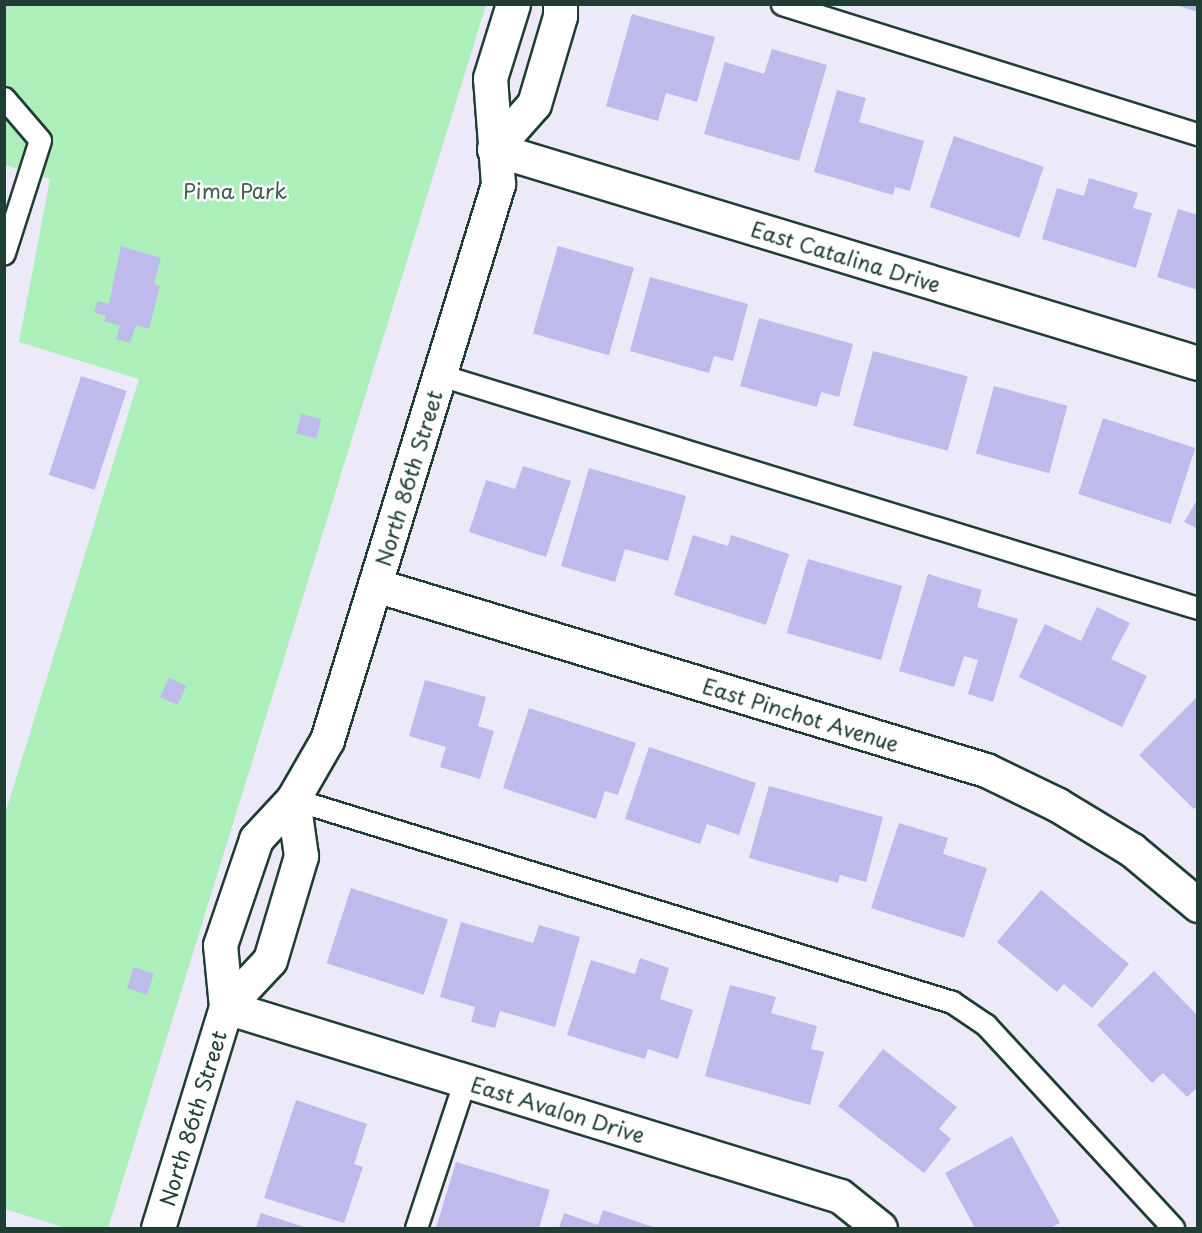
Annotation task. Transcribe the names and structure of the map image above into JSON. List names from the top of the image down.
{
  "streets": {
    "street": [
      "East Catalina Drive",
      "North 86th Street",
      "East Pinchot Avenue",
      "East Avalon Drive"
    ]
  },
  "crossings": [
    ["East Catalina Drive", "North 86th Street"],
    ["North 86th Street", "East Pinchot Avenue"],
    ["North 86th Street", "East Avalon Drive"]
  ],
  "parks": ["Pima Park"]
}
